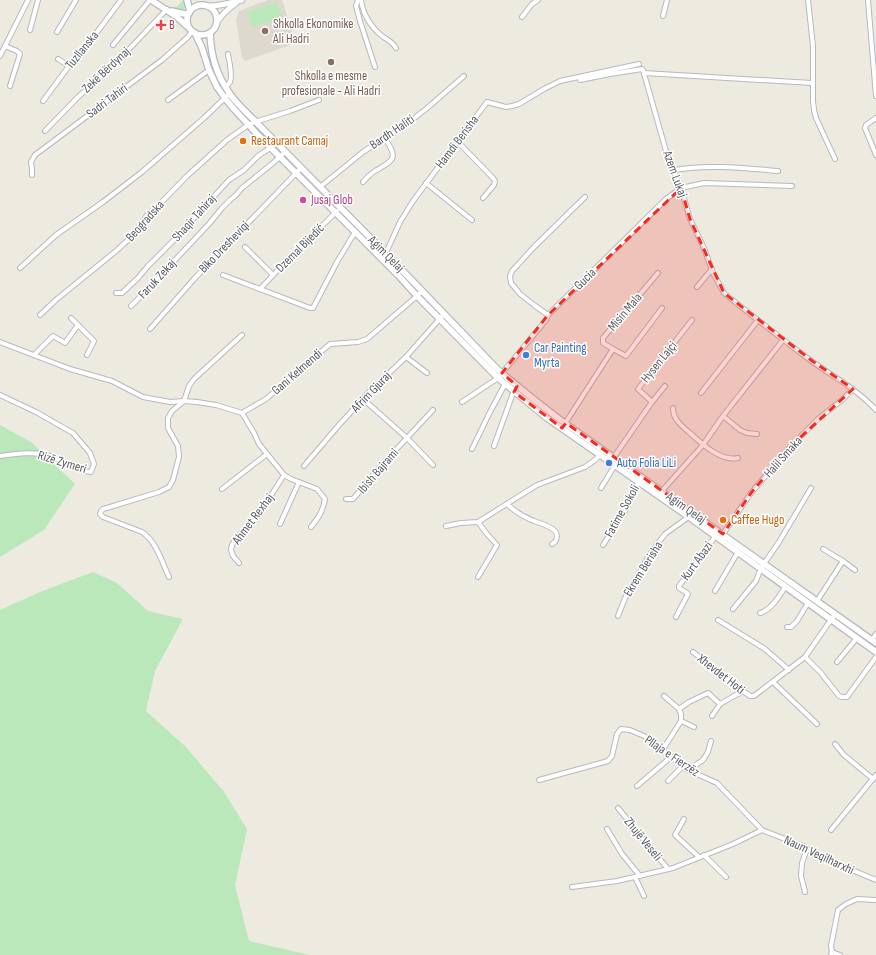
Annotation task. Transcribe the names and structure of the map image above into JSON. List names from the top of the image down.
{
  "streets": {
    "main road": ["Zekë Bërdynaj", "Agim Qelaj"],
    "street": [
      "Tuzllanska",
      "Sadri Tahiri",
      "Bardh Haliti",
      "Hamdi Berisha",
      "Azem Lukaj",
      "Shaqir Tahiraj",
      "Beogradska",
      "Biko Dresheviqi",
      "Dzemal Bijedić",
      "Faruk Zekaj",
      "Gucia",
      "Misin Mala",
      "Hysen Lajçi",
      "Gani Kelmendi",
      "Afrim Gjuraj",
      "Halil Smaka",
      "Rizë Zymeri",
      "Ibish Bajrami",
      "Fatime Sokoli",
      "Ahmet Rexhaj",
      "Kurt Abazi",
      "Ekrem Berisha",
      "Xhevdet Hoti",
      "Pllaja e Fierzëz",
      "Zhujë Veseli",
      "Naum Veqilharxhi"
    ]
  },
  "crossings": [
    ["Zekë Bërdynaj", "Sadri Tahiri"],
    ["Zekë Bërdynaj", "Agim Qelaj"],
    ["Sadri Tahiri", "Agim Qelaj"],
    ["Bardh Haliti", "Agim Qelaj"],
    ["Hamdi Berisha", "Agim Qelaj"],
    ["Azem Lukaj", "Gucia"],
    ["Azem Lukaj", "Halil Smaka"],
    ["Shaqir Tahiraj", "Agim Qelaj"],
    ["Beogradska", "Agim Qelaj"],
    ["Biko Dresheviqi", "Agim Qelaj"],
    ["Dzemal Bijedić", "Agim Qelaj"],
    ["Agim Qelaj", "Faruk Zekaj"],
    ["Agim Qelaj", "Gucia"],
    ["Agim Qelaj", "Misin Mala"],
    ["Agim Qelaj", "Hysen Lajçi"],
    ["Agim Qelaj", "Gani Kelmendi"],
    ["Agim Qelaj", "Afrim Gjuraj"],
    ["Agim Qelaj", "Halil Smaka"],
    ["Agim Qelaj", "Fatime Sokoli"],
    ["Agim Qelaj", "Kurt Abazi"],
    ["Agim Qelaj", "Ekrem Berisha"],
    ["Agim Qelaj", "Xhevdet Hoti"],
    ["Afrim Gjuraj", "Ibish Bajrami"],
    ["Halil Smaka", "Kurt Abazi"],
    ["Pllaja e Fierzëz", "Zhujë Veseli"],
    ["Pllaja e Fierzëz", "Naum Veqilharxhi"],
    ["Zhujë Veseli", "Naum Veqilharxhi"]
  ],
  "places": {
    "health": ["B"],
    "other": [
      "Shkolla Ekonomike Ali Hadri",
      "Shkolla e mesme profesionale - Ali Hadri",
      "Restaurant Camaj",
      "Jusaj Glob",
      "Car Painting Myrta",
      "Auto Folia LiLi",
      "Caffee Hugo"
    ]
  }
}
